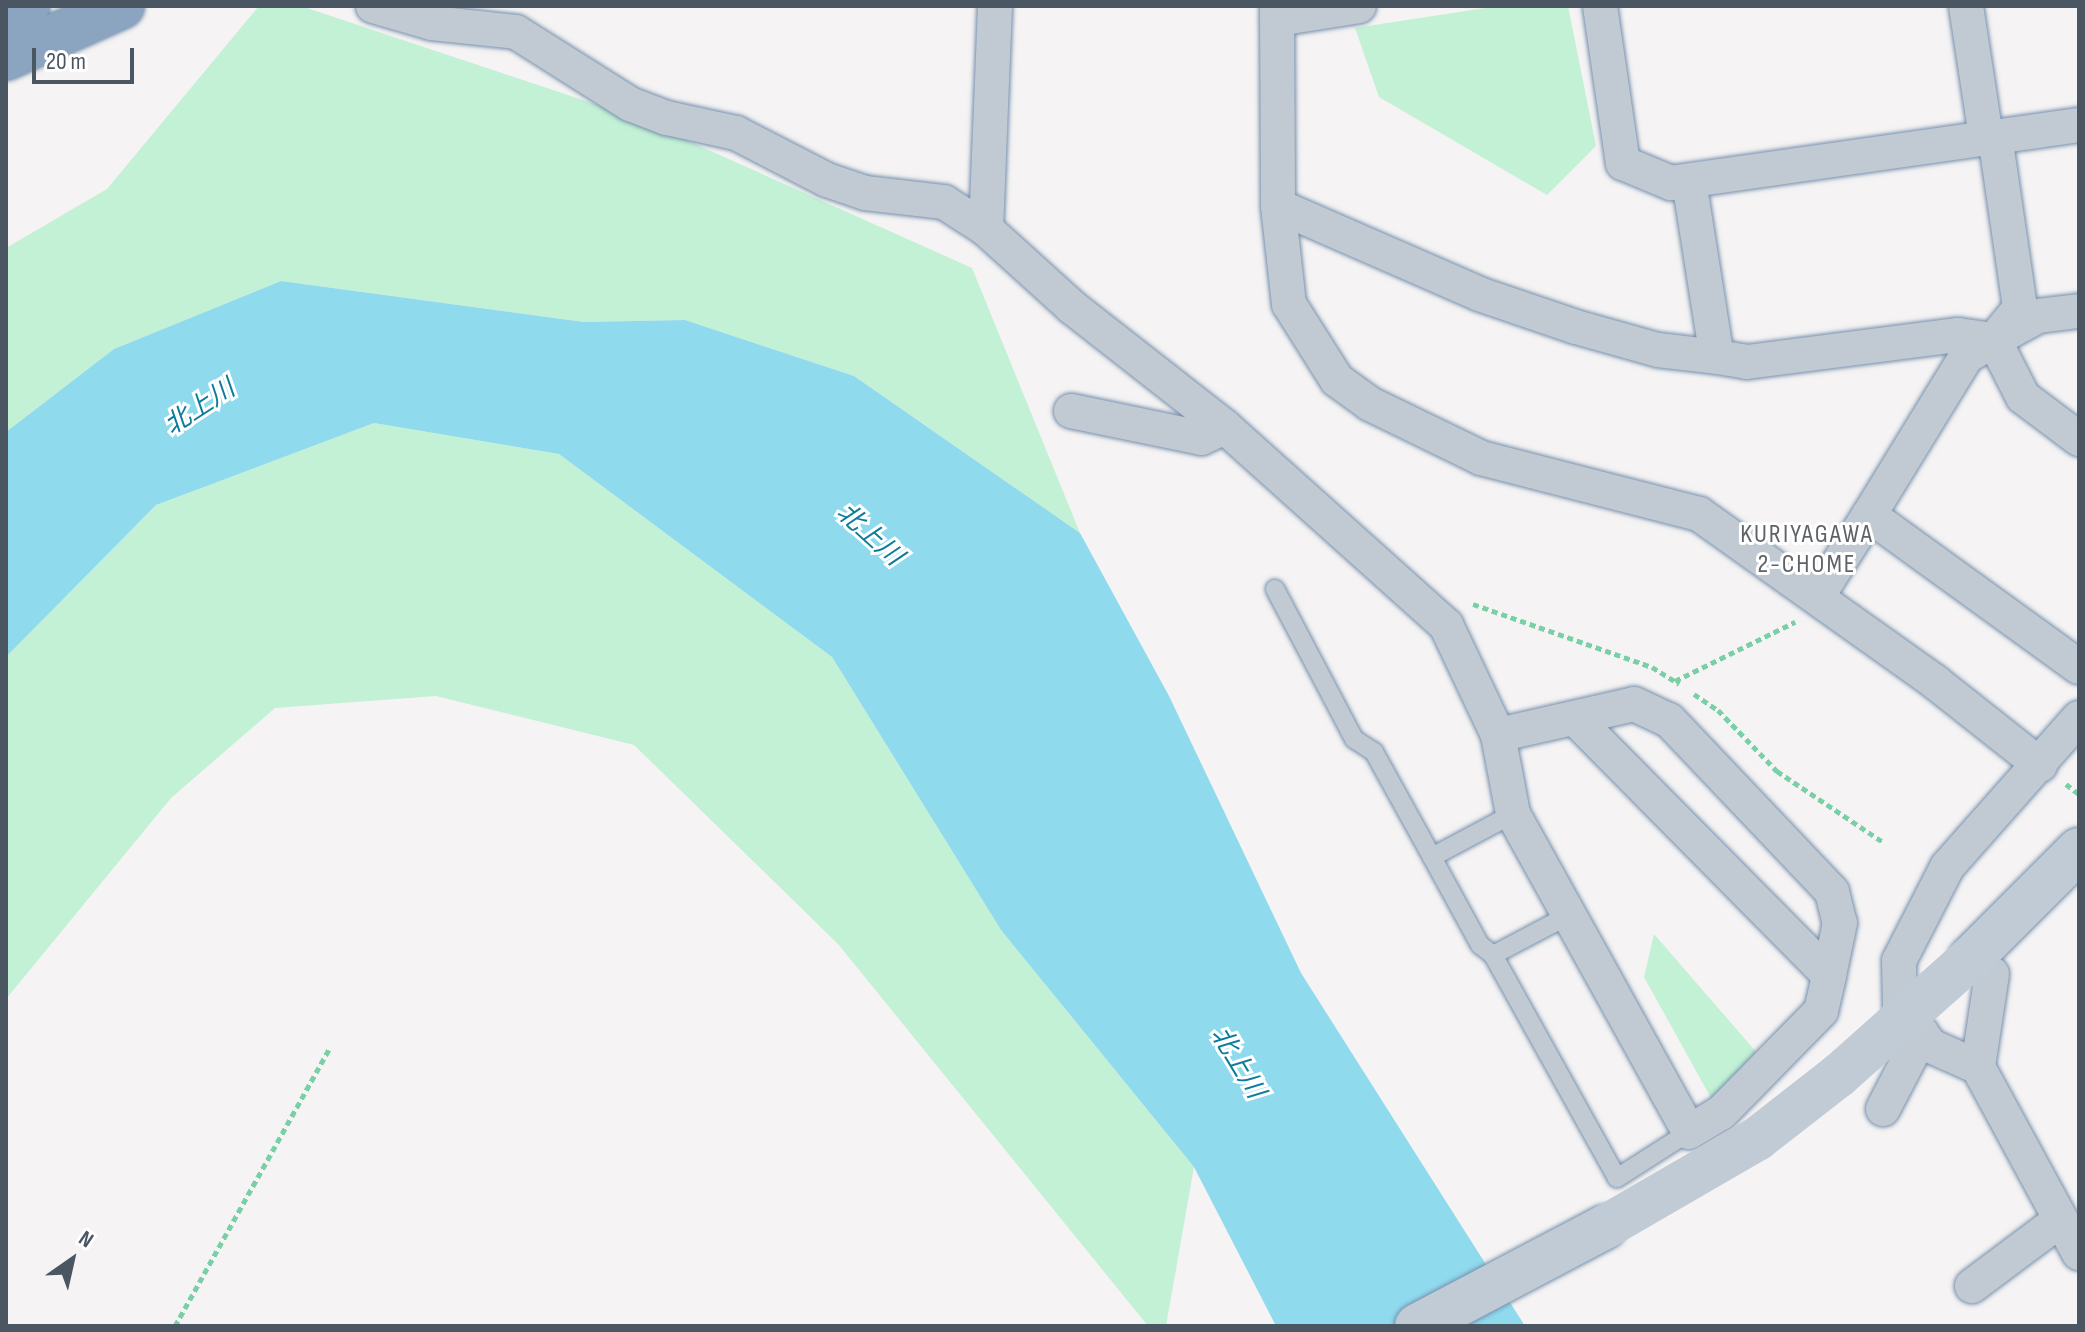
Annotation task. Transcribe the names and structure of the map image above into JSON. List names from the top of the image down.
{
  "districts": ["KURIYAGAWA 2-CHOME"],
  "water": ["北上川"],
  "scale_bar": "20 m",
  "north": "top right"
}
